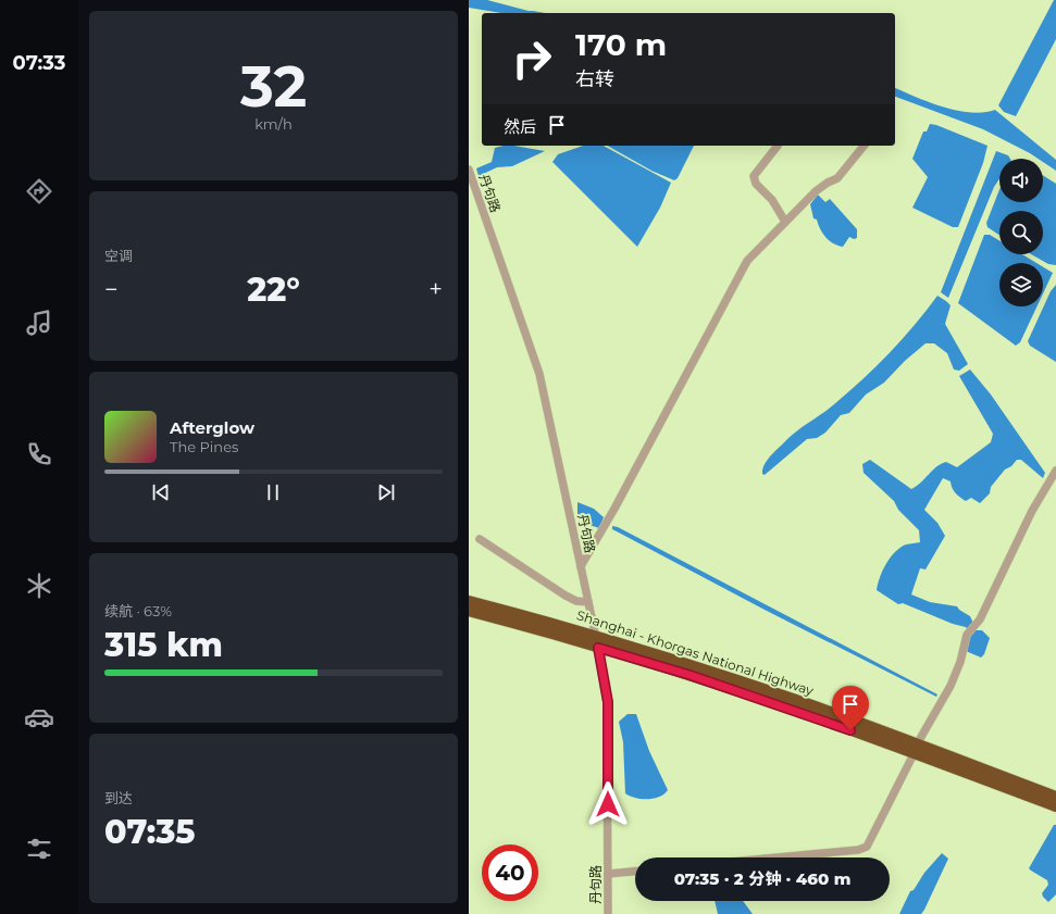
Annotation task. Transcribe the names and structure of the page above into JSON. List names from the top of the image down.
{
  "streets": {
    "highway": ["Shanghai - Khorgas National Highway"],
    "street": ["丹句路"]
  },
  "crossings": [
    ["丹句路", "Shanghai - Khorgas National Highway"]
  ],
  "page": {
    "tabs": "07:33",
    "tile": [
      ["32", "km/h"],
      "空调",
      ["续航 · 63%", "315 km"],
      ["到达", "07:35"]
    ],
    "turn": ["170 m", "右转"],
    "then": "然后",
    "heat": ["−", "22°", "+"],
    "song": ["Afterglow", "The Pines"],
    "limit": "40",
    "trip": "07:35 · 2 分钟 · 460 m"
  }
}
